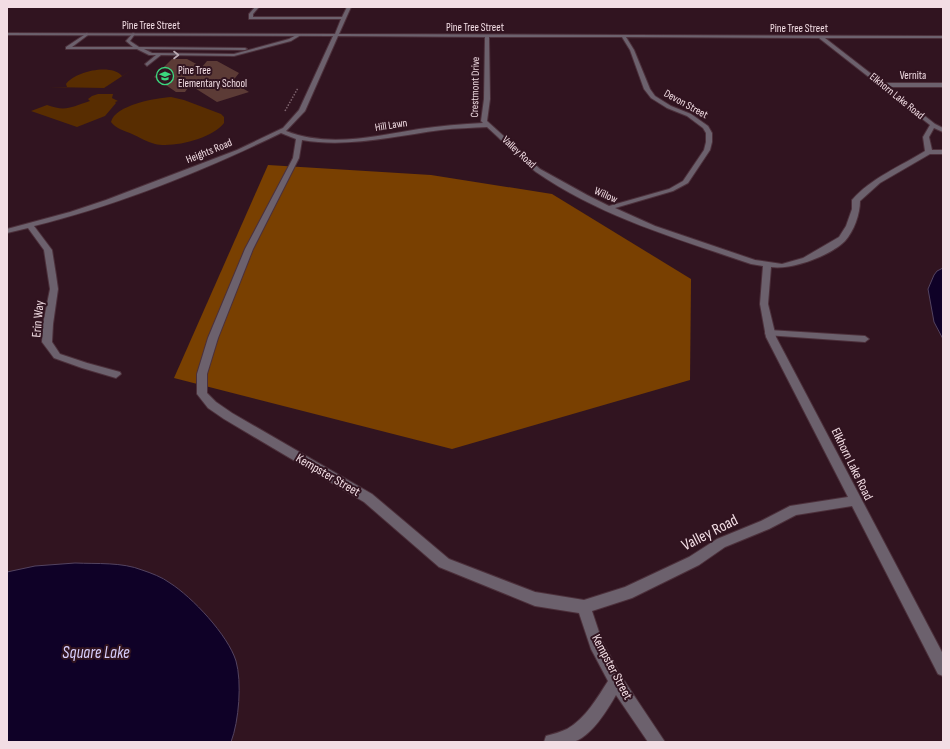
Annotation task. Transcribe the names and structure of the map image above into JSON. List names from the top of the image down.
{
  "streets": {
    "street": [
      "Pine Tree Street",
      "Vernita",
      "Crestmont Drive",
      "Elkhorn Lake Road",
      "Devon Street",
      "Hill Lawn",
      "Heights Road",
      "Valley Road",
      "Willow",
      "Erin Way",
      "Kempster Street"
    ]
  },
  "crossings": [
    ["Pine Tree Street", "Crestmont Drive"],
    ["Pine Tree Street", "Elkhorn Lake Road"],
    ["Pine Tree Street", "Devon Street"],
    ["Pine Tree Street", "Heights Road"],
    ["Vernita", "Elkhorn Lake Road"],
    ["Crestmont Drive", "Hill Lawn"],
    ["Crestmont Drive", "Valley Road"],
    ["Elkhorn Lake Road", "Valley Road"],
    ["Elkhorn Lake Road", "Willow"],
    ["Devon Street", "Willow"],
    ["Hill Lawn", "Kempster Street"],
    ["Heights Road", "Erin Way"],
    ["Valley Road", "Willow"],
    ["Valley Road", "Kempster Street"]
  ],
  "water": ["Square Lake"],
  "places": {
    "school or university": ["Pine Tree Elementary School"]
  }
}
